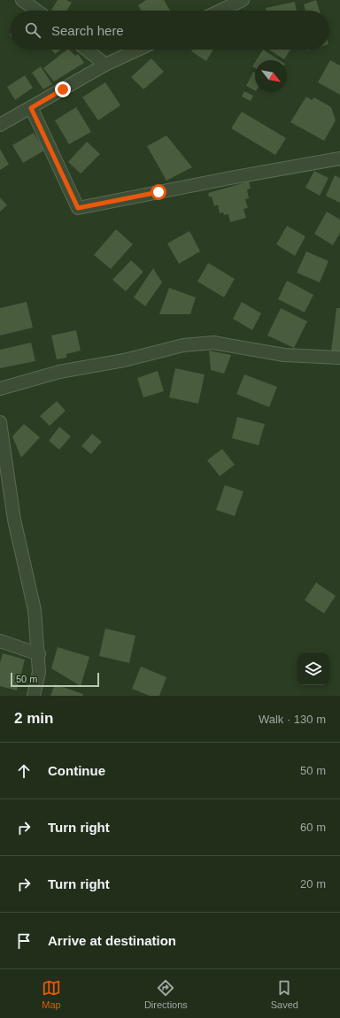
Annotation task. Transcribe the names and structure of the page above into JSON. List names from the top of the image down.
{
  "scale_bar": "50 m",
  "north": "bottom right",
  "page": {
    "search": "Search here",
    "scale": "50 m",
    "heading": ["2 min", "Walk · 130 m"],
    "list": [
      ["Continue", "50 m"],
      ["Turn right", "60 m"],
      ["Turn right", "20 m"],
      "Arrive at destination"
    ],
    "nav": ["Map", "Directions", "Saved"]
  }
}
